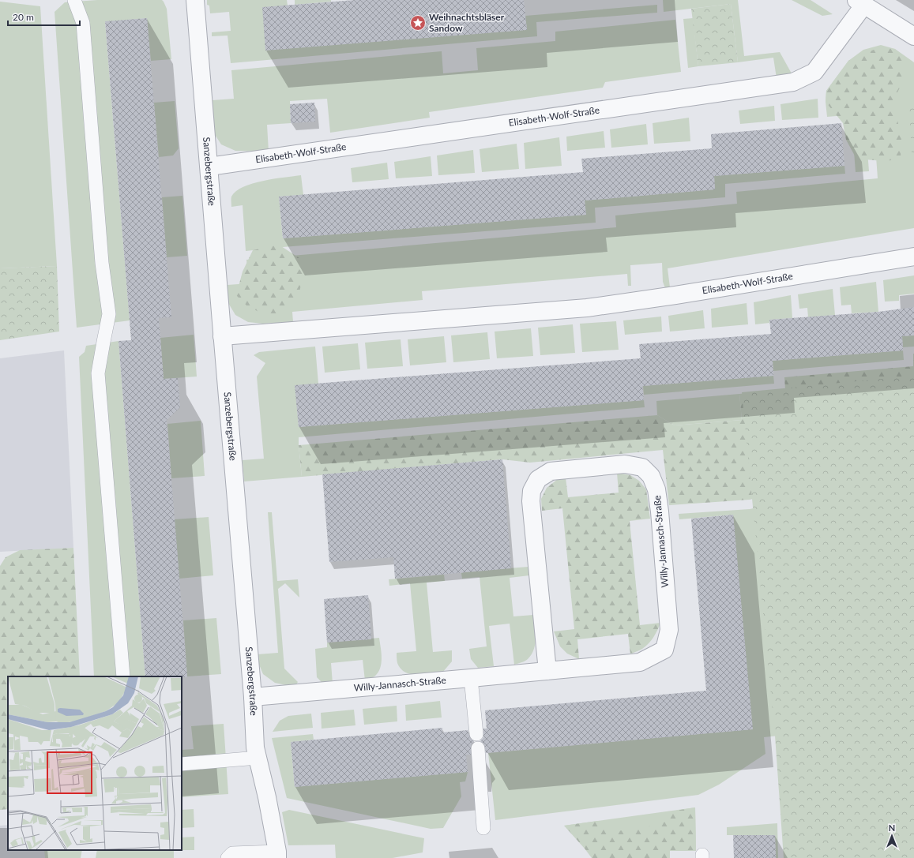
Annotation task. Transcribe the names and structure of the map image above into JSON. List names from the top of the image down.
{
  "streets": {
    "street": ["Elisabeth-Wolf-Straße", "Sanzebergstraße", "Willy-Jannasch-Straße"]
  },
  "crossings": [
    ["Elisabeth-Wolf-Straße", "Sanzebergstraße"],
    ["Sanzebergstraße", "Willy-Jannasch-Straße"]
  ],
  "places": {
    "place": ["Weihnachtsbläser Sandow"]
  },
  "scale_bar": "20 m",
  "north": "top"
}
